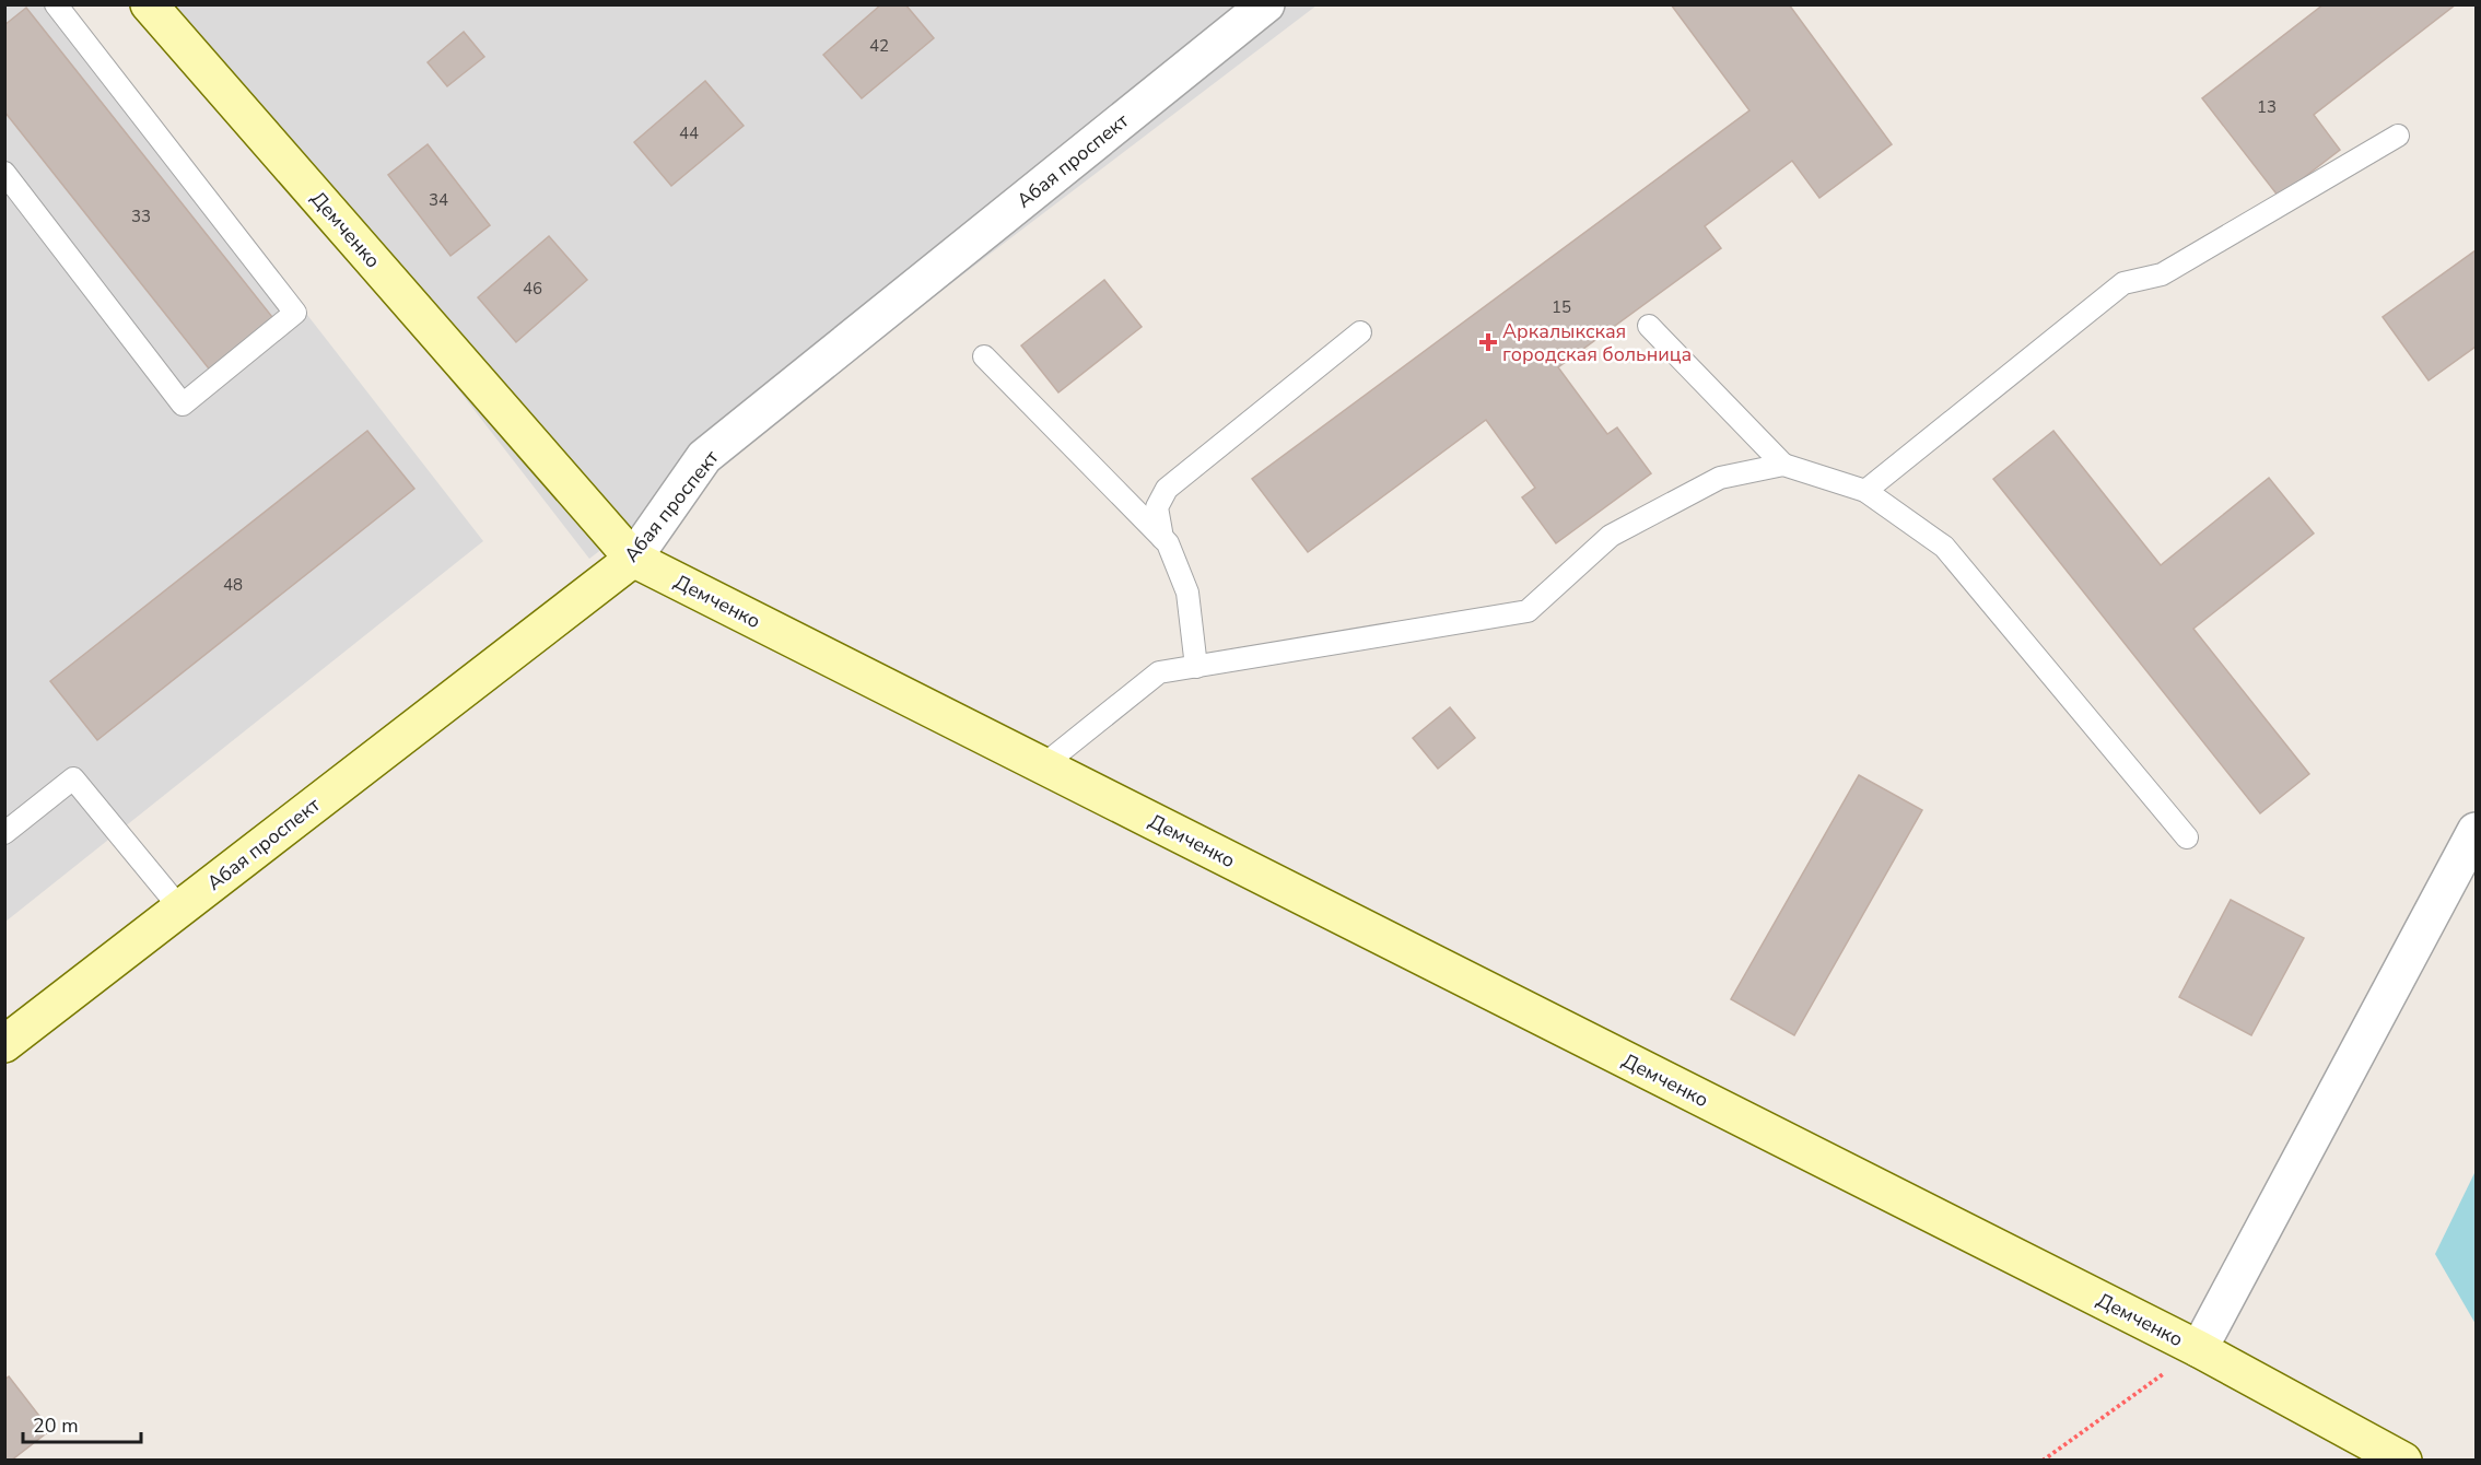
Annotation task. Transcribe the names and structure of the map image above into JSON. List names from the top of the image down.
{
  "streets": {
    "street": ["Абая проспект", "Демченко"]
  },
  "crossings": [
    ["Абая проспект", "Демченко"]
  ],
  "places": {
    "health": ["Аркалыкская городская больница"]
  },
  "house_numbers": [
    "42",
    "13",
    "44",
    "34",
    "33",
    "46",
    "15",
    "48"
  ],
  "scale_bar": "20 m"
}
